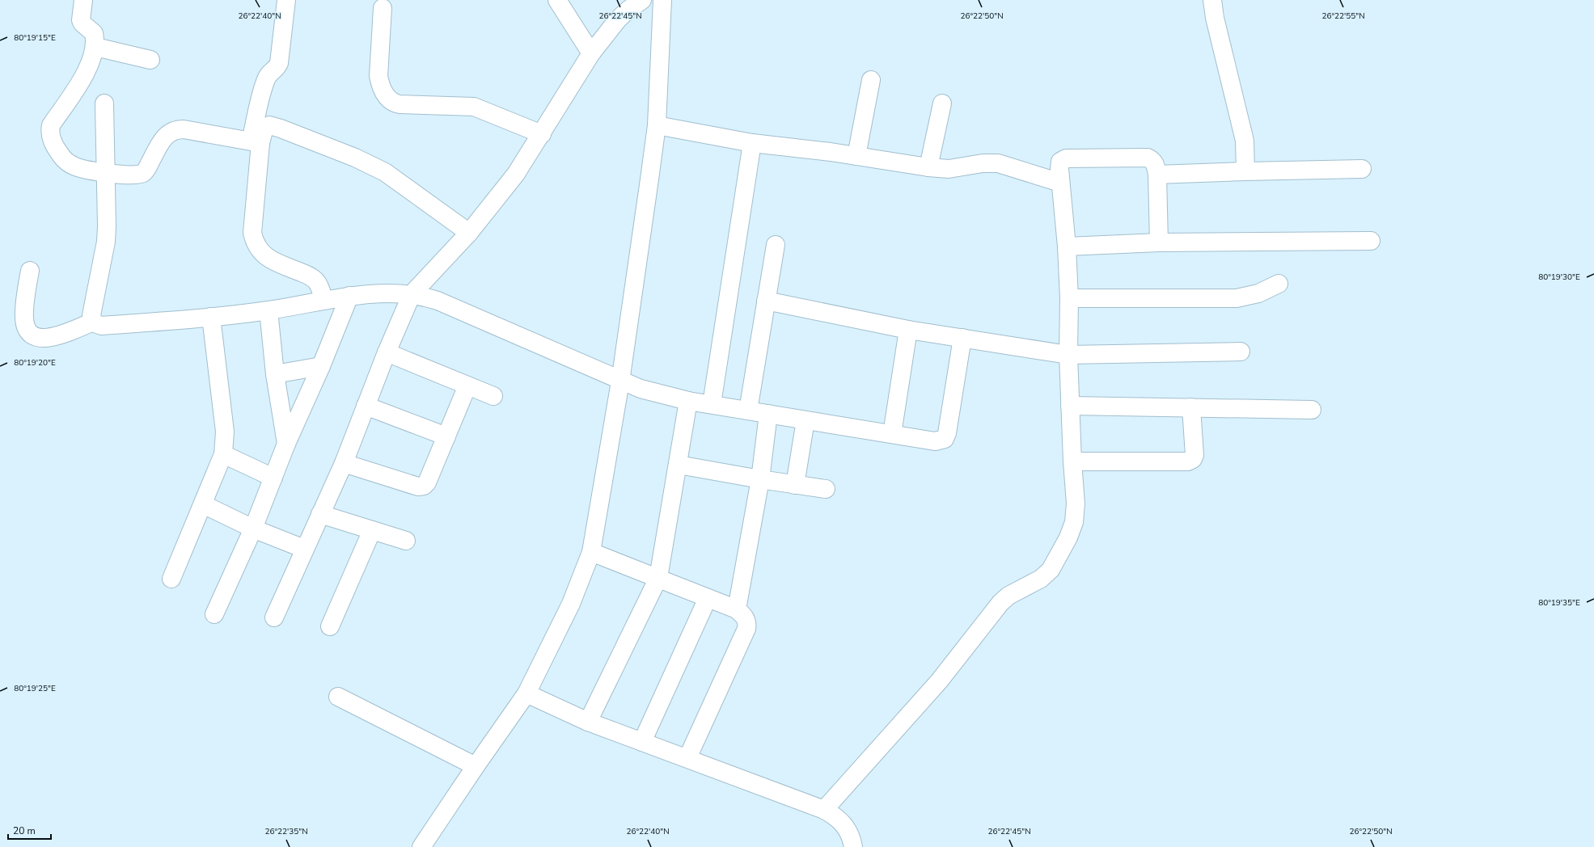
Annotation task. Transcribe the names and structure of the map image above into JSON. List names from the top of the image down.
{
  "scale_bar": "20 m",
  "coordinates": [
    "26°22'40\"N",
    "26°22'45\"N",
    "26°22'50\"N",
    "26°22'55\"N",
    "80°19'15\"E",
    "80°19'30\"E",
    "80°19'20\"E",
    "80°19'35\"E",
    "80°19'25\"E",
    "26°22'35\"N"
  ]
}
